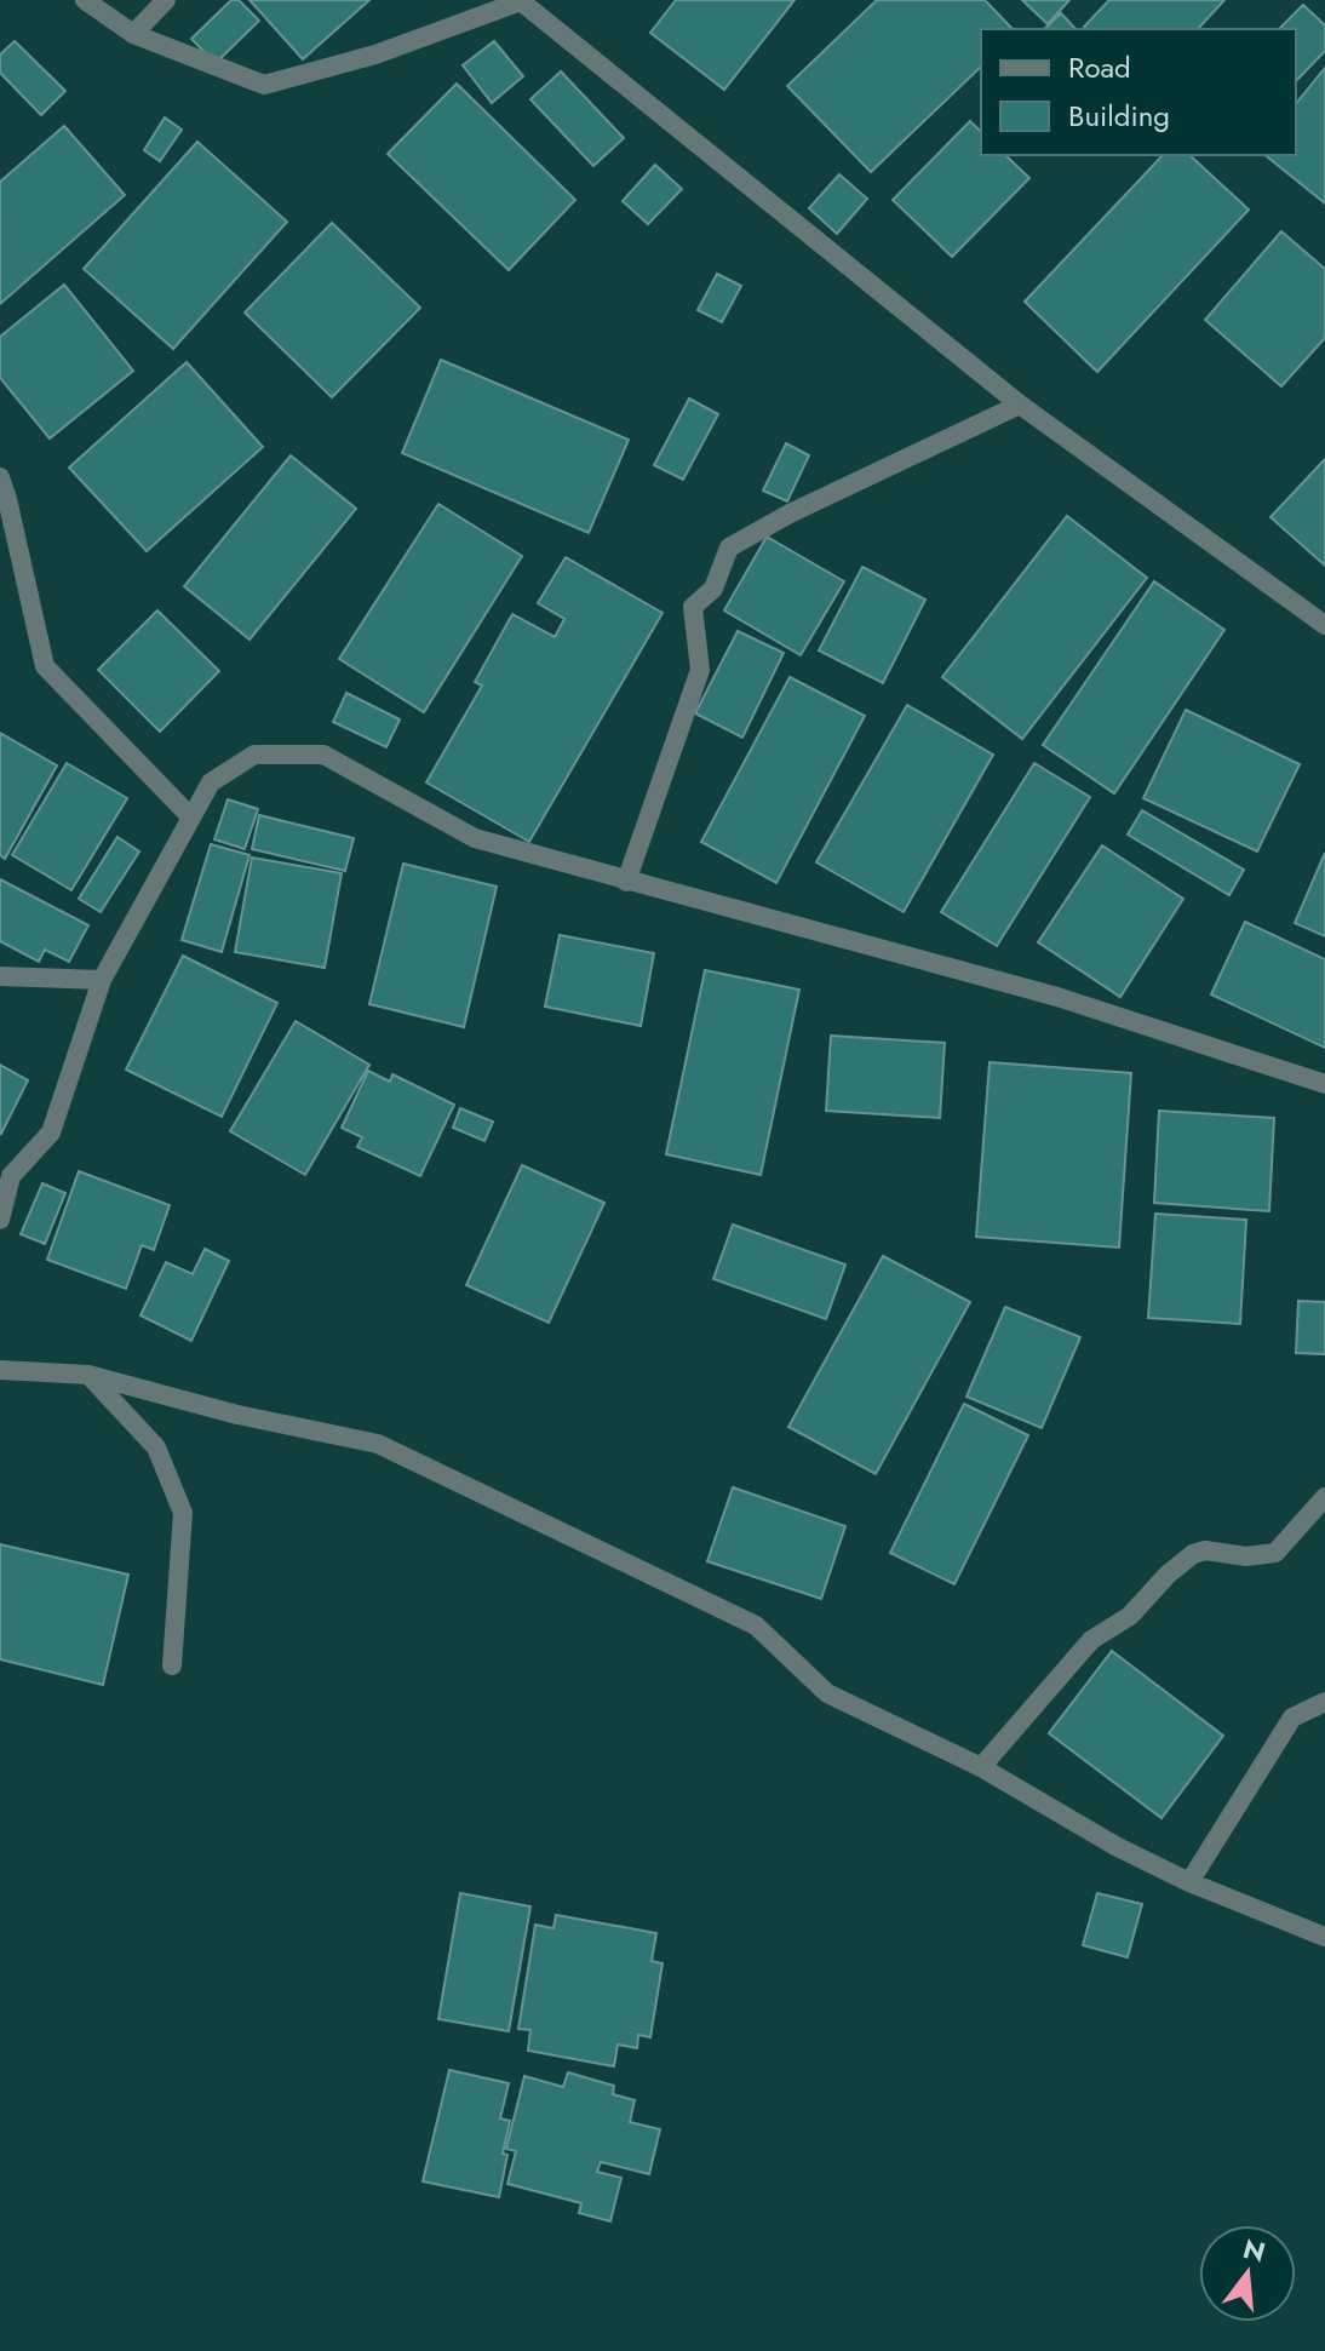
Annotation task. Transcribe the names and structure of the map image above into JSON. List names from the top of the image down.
{
  "legend": ["Road", "Building"],
  "north": "top"
}
